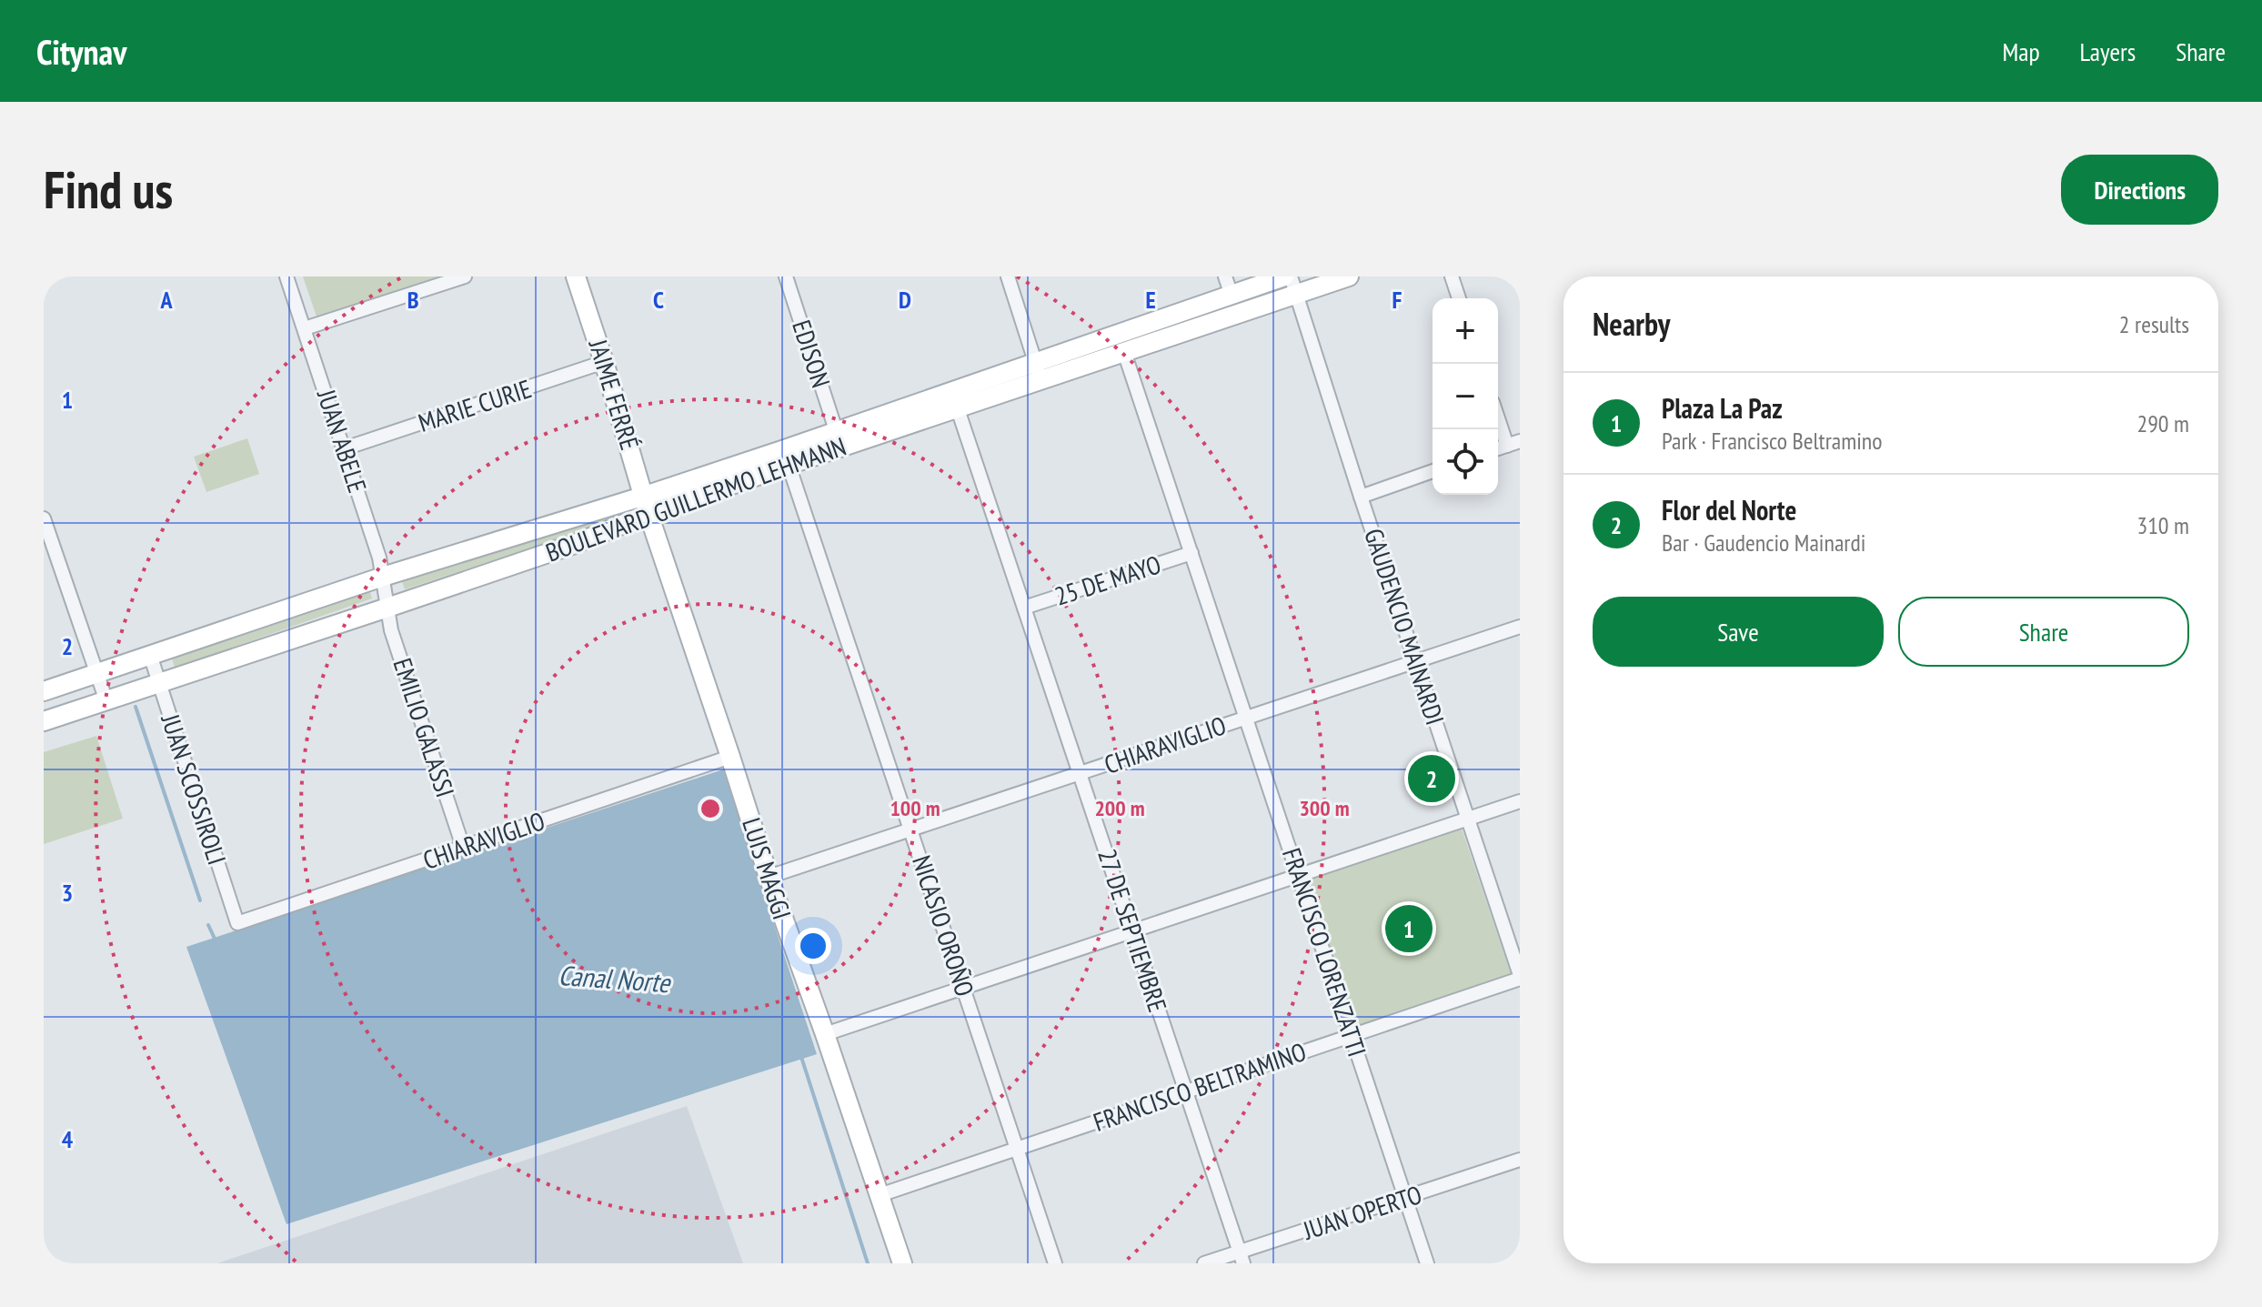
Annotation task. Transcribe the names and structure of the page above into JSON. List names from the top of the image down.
{
  "streets": {
    "main road": ["JAIME FERRÉ", "BOULEVARD GUILLERMO LEHMANN", "LUIS MAGGI"],
    "street": [
      "EDISON",
      "MARIE CURIE",
      "JUAN ABELE",
      "25 DE MAYO",
      "GAUDENCIO MAINARDI",
      "EMILIO GALASSI",
      "CHIARAVIGLIO",
      "JUAN SCOSSIROLI",
      "NICASIO OROÑO",
      "27 DE SEPTIEMBRE",
      "FRANCISCO LORENZATTI",
      "FRANCISCO BELTRAMINO",
      "JUAN OPERTO"
    ]
  },
  "crossings": [
    ["EDISON", "BOULEVARD GUILLERMO LEHMANN"],
    ["JAIME FERRÉ", "MARIE CURIE"],
    ["JAIME FERRÉ", "BOULEVARD GUILLERMO LEHMANN"],
    ["JAIME FERRÉ", "LUIS MAGGI"],
    ["MARIE CURIE", "JUAN ABELE"],
    ["JUAN ABELE", "BOULEVARD GUILLERMO LEHMANN"],
    ["JUAN ABELE", "EMILIO GALASSI"],
    ["BOULEVARD GUILLERMO LEHMANN", "GAUDENCIO MAINARDI"],
    ["BOULEVARD GUILLERMO LEHMANN", "EMILIO GALASSI"],
    ["BOULEVARD GUILLERMO LEHMANN", "JUAN SCOSSIROLI"],
    ["BOULEVARD GUILLERMO LEHMANN", "LUIS MAGGI"],
    ["BOULEVARD GUILLERMO LEHMANN", "NICASIO OROÑO"],
    ["BOULEVARD GUILLERMO LEHMANN", "27 DE SEPTIEMBRE"],
    ["BOULEVARD GUILLERMO LEHMANN", "FRANCISCO LORENZATTI"],
    ["25 DE MAYO", "27 DE SEPTIEMBRE"],
    ["25 DE MAYO", "FRANCISCO LORENZATTI"],
    ["GAUDENCIO MAINARDI", "CHIARAVIGLIO"],
    ["GAUDENCIO MAINARDI", "FRANCISCO BELTRAMINO"],
    ["EMILIO GALASSI", "CHIARAVIGLIO"],
    ["CHIARAVIGLIO", "JUAN SCOSSIROLI"],
    ["CHIARAVIGLIO", "LUIS MAGGI"],
    ["CHIARAVIGLIO", "NICASIO OROÑO"],
    ["CHIARAVIGLIO", "27 DE SEPTIEMBRE"],
    ["CHIARAVIGLIO", "FRANCISCO LORENZATTI"],
    ["LUIS MAGGI", "FRANCISCO BELTRAMINO"],
    ["NICASIO OROÑO", "FRANCISCO BELTRAMINO"],
    ["27 DE SEPTIEMBRE", "FRANCISCO BELTRAMINO"],
    ["27 DE SEPTIEMBRE", "JUAN OPERTO"],
    ["FRANCISCO LORENZATTI", "FRANCISCO BELTRAMINO"],
    ["FRANCISCO LORENZATTI", "JUAN OPERTO"]
  ],
  "water": ["Canal Norte"],
  "page": {
    "header": "Citynav",
    "nav": ["Map", "Layers", "Share"],
    "buttons": [
      "Directions",
      ["Save", "Share"]
    ],
    "title": "Find us",
    "heading": ["Nearby", "2 results"],
    "map_buttons": ["+", "−"],
    "list": [
      {
        "mark": "1",
        "name": "Plaza La Paz",
        "note": "Park · Francisco Beltramino",
        "value": "290 m"
      },
      {
        "mark": "2",
        "name": "Flor del Norte",
        "note": "Bar · Gaudencio Mainardi",
        "value": "310 m"
      }
    ],
    "pins": ["2", "1"]
  },
  "grid": {
    "columns": [
      "A",
      "B",
      "C",
      "D",
      "E",
      "F"
    ],
    "rows": [
      "1",
      "2",
      "3",
      "4"
    ]
  },
  "rings": ["100 m", "200 m", "300 m"]
}
